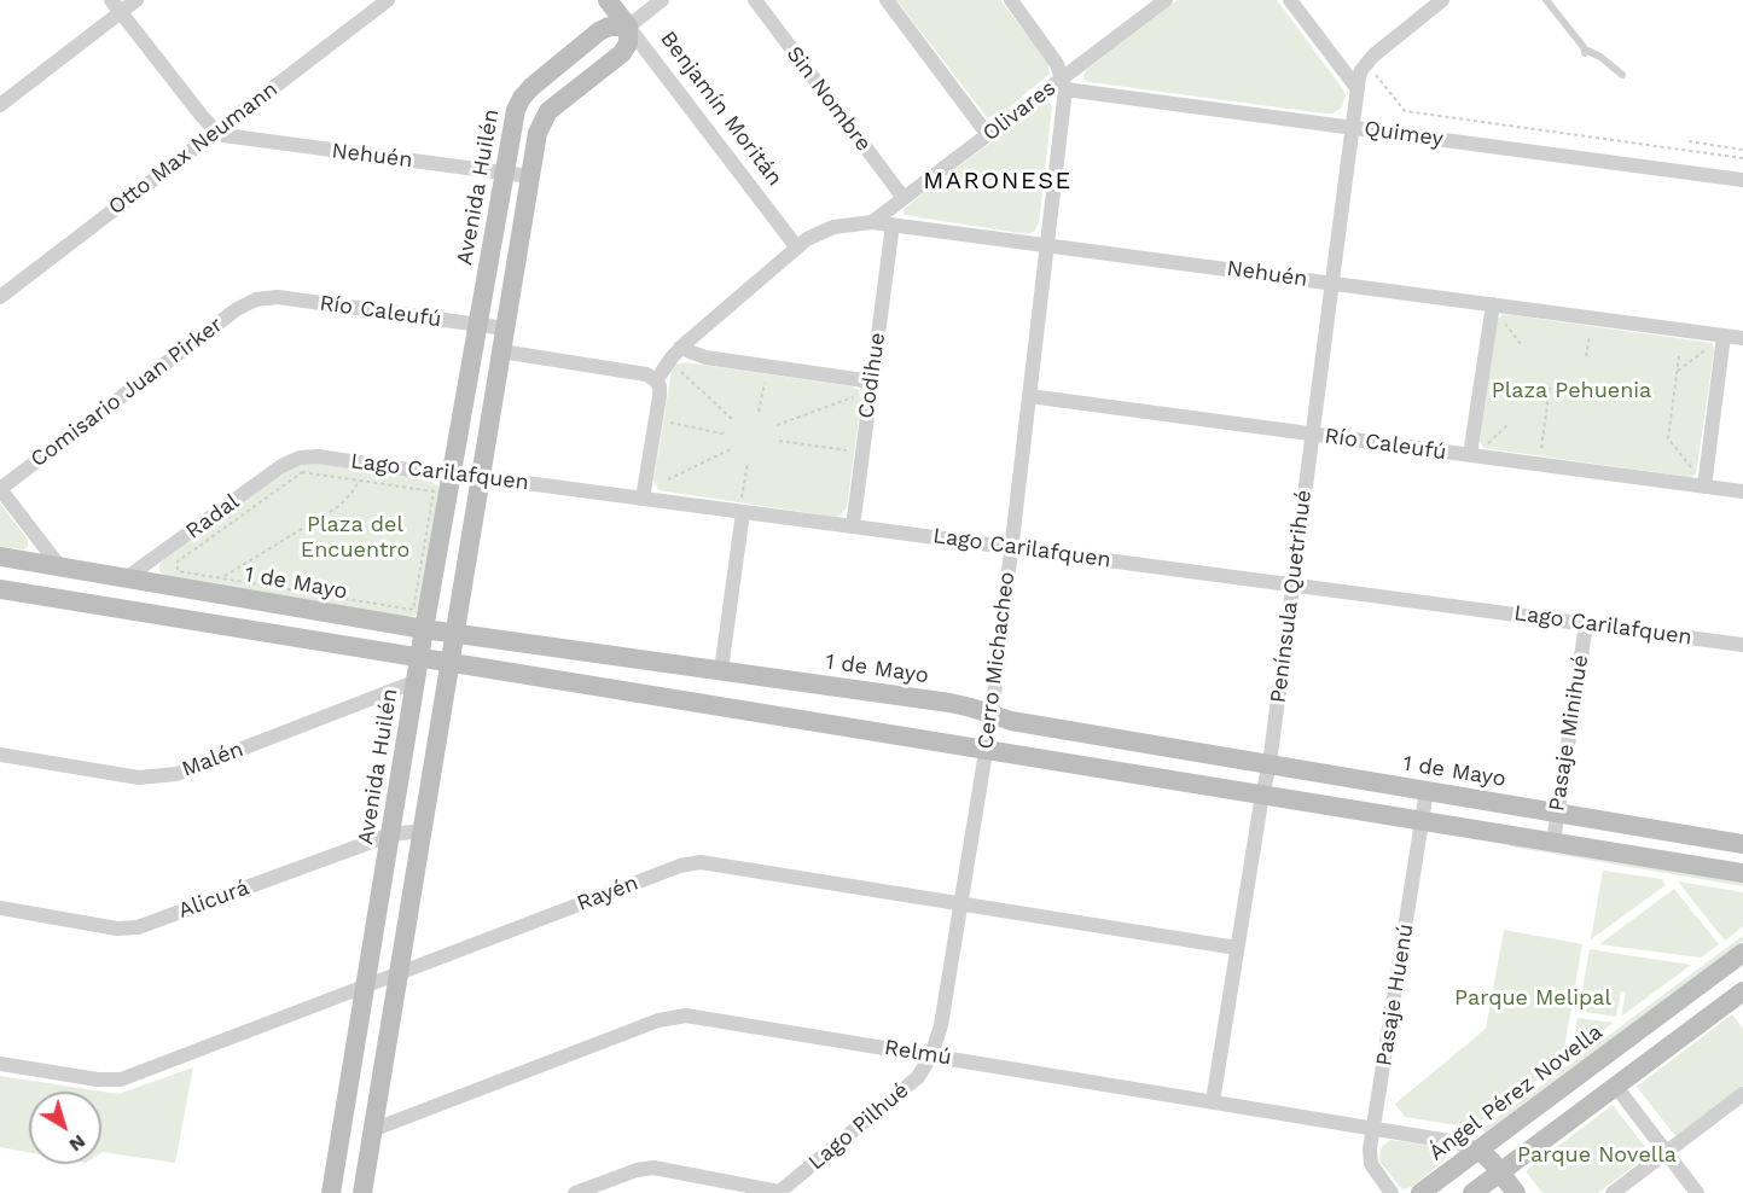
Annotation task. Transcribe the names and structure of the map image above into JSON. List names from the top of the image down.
{
  "streets": {
    "main road": [
      "Benjamín Moritán",
      "Avenida Huilén",
      "1 de Mayo",
      "Ángel Pérez Novella"
    ],
    "street": [
      "Sin Nombre",
      "Olivares",
      "Quimey",
      "Otto Max Neumann",
      "Nehuén",
      "Río Caleufú",
      "Codihue",
      "Comisario Juan Pirker",
      "Lago Carilafquen",
      "Radal",
      "Península Quetrihué",
      "Cerro Michacheo",
      "Pasaje Minihué",
      "Malén",
      "Rayén",
      "Alicurá",
      "Pasaje Huenú",
      "Relmú",
      "Lago Pilhué"
    ]
  },
  "crossings": [
    ["Sin Nombre", "Olivares"],
    ["Benjamín Moritán", "Nehuén"],
    ["Benjamín Moritán", "Avenida Huilén"],
    ["Olivares", "Quimey"],
    ["Olivares", "Nehuén"],
    ["Olivares", "Cerro Michacheo"],
    ["Quimey", "Península Quetrihué"],
    ["Quimey", "Cerro Michacheo"],
    ["Otto Max Neumann", "Nehuén"],
    ["Nehuén", "Avenida Huilén"],
    ["Nehuén", "Codihue"],
    ["Nehuén", "Península Quetrihué"],
    ["Nehuén", "Cerro Michacheo"],
    ["Avenida Huilén", "Río Caleufú"],
    ["Avenida Huilén", "Lago Carilafquen"],
    ["Avenida Huilén", "1 de Mayo"],
    ["Avenida Huilén", "Malén"],
    ["Avenida Huilén", "Rayén"],
    ["Avenida Huilén", "Alicurá"],
    ["Río Caleufú", "Comisario Juan Pirker"],
    ["Río Caleufú", "Península Quetrihué"],
    ["Río Caleufú", "Cerro Michacheo"],
    ["Codihue", "Lago Carilafquen"],
    ["Lago Carilafquen", "Radal"],
    ["Lago Carilafquen", "Península Quetrihué"],
    ["Lago Carilafquen", "Cerro Michacheo"],
    ["Lago Carilafquen", "Pasaje Minihué"],
    ["Radal", "1 de Mayo"],
    ["1 de Mayo", "Península Quetrihué"],
    ["1 de Mayo", "Cerro Michacheo"],
    ["1 de Mayo", "Pasaje Minihué"],
    ["1 de Mayo", "Pasaje Huenú"],
    ["Península Quetrihué", "Rayén"],
    ["Península Quetrihué", "Relmú"],
    ["Cerro Michacheo", "Rayén"],
    ["Cerro Michacheo", "Relmú"],
    ["Cerro Michacheo", "Lago Pilhué"],
    ["Pasaje Huenú", "Relmú"],
    ["Relmú", "Ángel Pérez Novella"],
    ["Relmú", "Lago Pilhué"]
  ],
  "districts": ["MARONESE"],
  "parks": [
    "Plaza Pehuenia",
    "Plaza del Encuentro",
    "Parque Melipal",
    "Parque Novella"
  ],
  "north": "bottom right"
}
